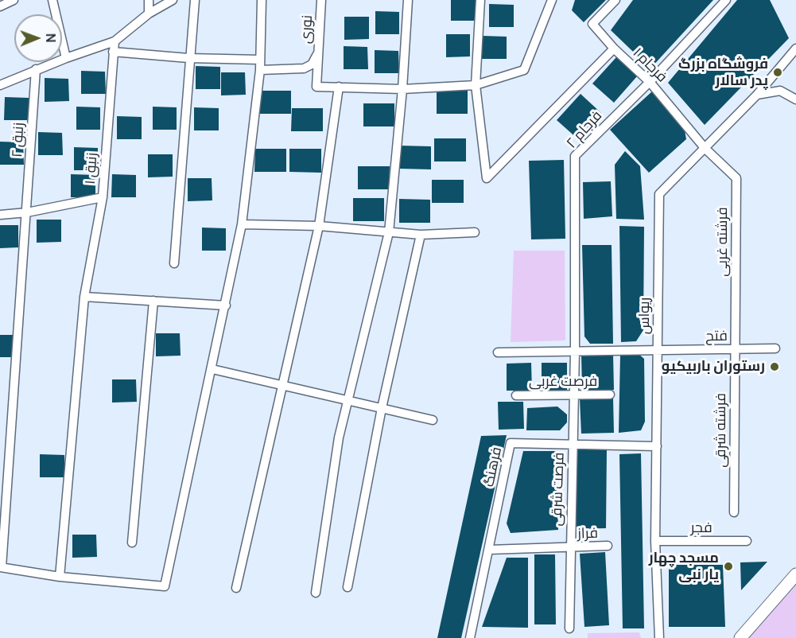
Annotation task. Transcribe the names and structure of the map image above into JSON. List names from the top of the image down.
{
  "streets": {
    "street": [
      "نوری",
      "فرجام ۱",
      "فرجام ۲",
      "زنبق ۲",
      "زنبق ۱",
      "فرشته غربی",
      "ریواس",
      "فتح",
      "فرصت غربی",
      "فرشته شرقی",
      "فرهنگ",
      "فرصت شرقی",
      "فجر",
      "فراز"
    ]
  },
  "crossings": [
    ["فرجام ۱", "فرجام ۲"],
    ["فرجام ۱", "فرشته غربی"],
    ["فرجام ۱", "ریواس"],
    ["فرجام ۲", "فتح"],
    ["فرجام ۲", "فرصت شرقی"],
    ["فرشته غربی", "ریواس"],
    ["فرشته غربی", "فتح"],
    ["فرشته غربی", "فرشته شرقی"],
    ["ریواس", "فتح"],
    ["ریواس", "فرهنگ"],
    ["ریواس", "فجر"],
    ["فتح", "فرشته شرقی"],
    ["فتح", "فرصت شرقی"],
    ["فرصت غربی", "فرصت شرقی"],
    ["فرهنگ", "فرصت شرقی"],
    ["فرهنگ", "فراز"],
    ["فرصت شرقی", "فراز"]
  ],
  "places": ["فروشگاه بزرگ پدر سالار", "رستوران باربیکیو", "مسجد چهار یار نبی"],
  "north": "right"
}
